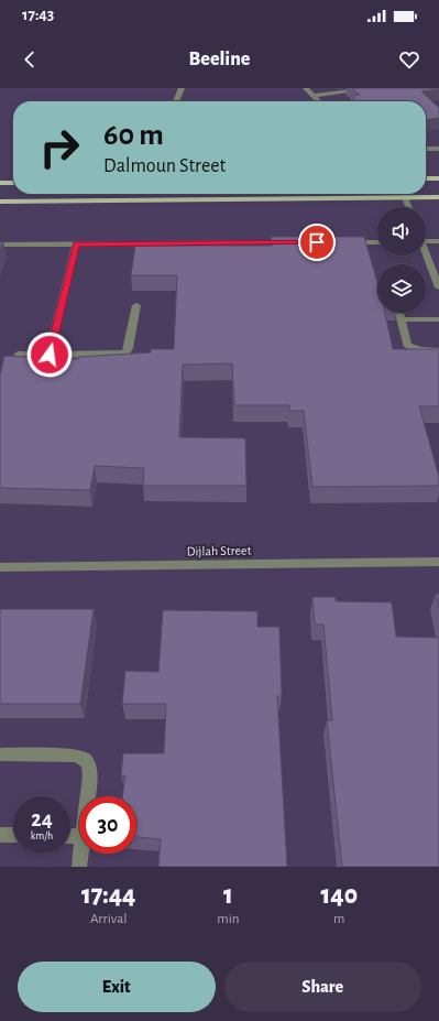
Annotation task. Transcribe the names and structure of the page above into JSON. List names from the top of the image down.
{
  "streets": {
    "street": ["Dijlah Street"]
  },
  "page": {
    "status": "17:43",
    "header": "Beeline",
    "turn": ["60 m", "Dalmoun Street"],
    "speed": "24 km/h",
    "limit": "30",
    "eta": [
      "17:44",
      "Arrival",
      "1",
      "min",
      "140",
      "m"
    ],
    "buttons": ["Exit", "Share"]
  }
}
